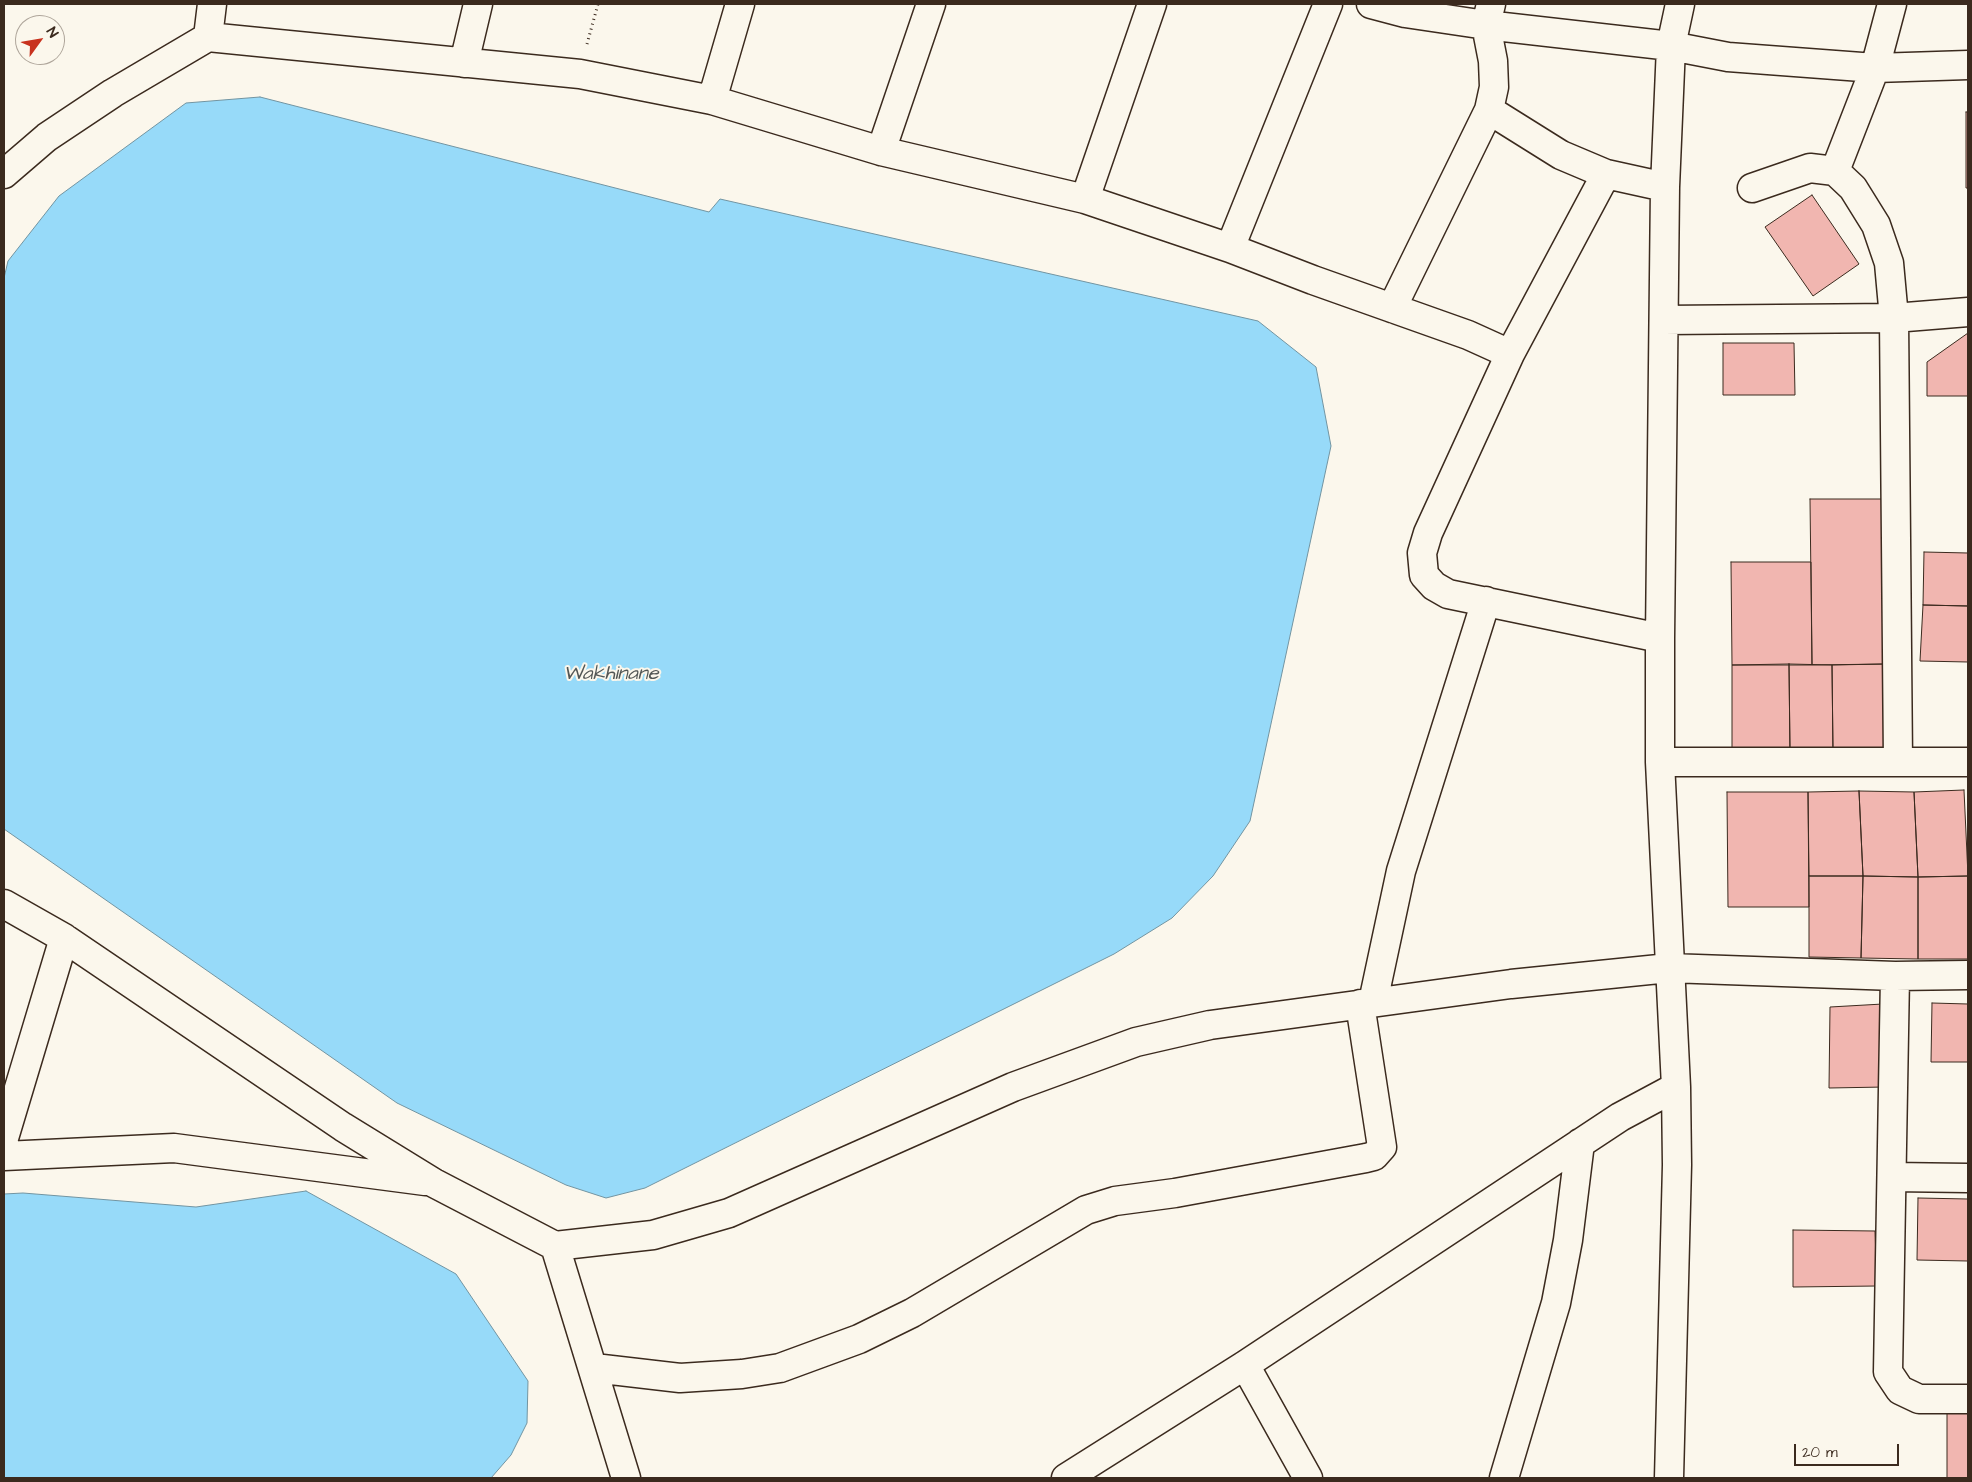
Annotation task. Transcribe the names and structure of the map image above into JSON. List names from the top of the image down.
{
  "water": ["Wakhinane"],
  "scale_bar": "20 m",
  "north": "top right"
}
